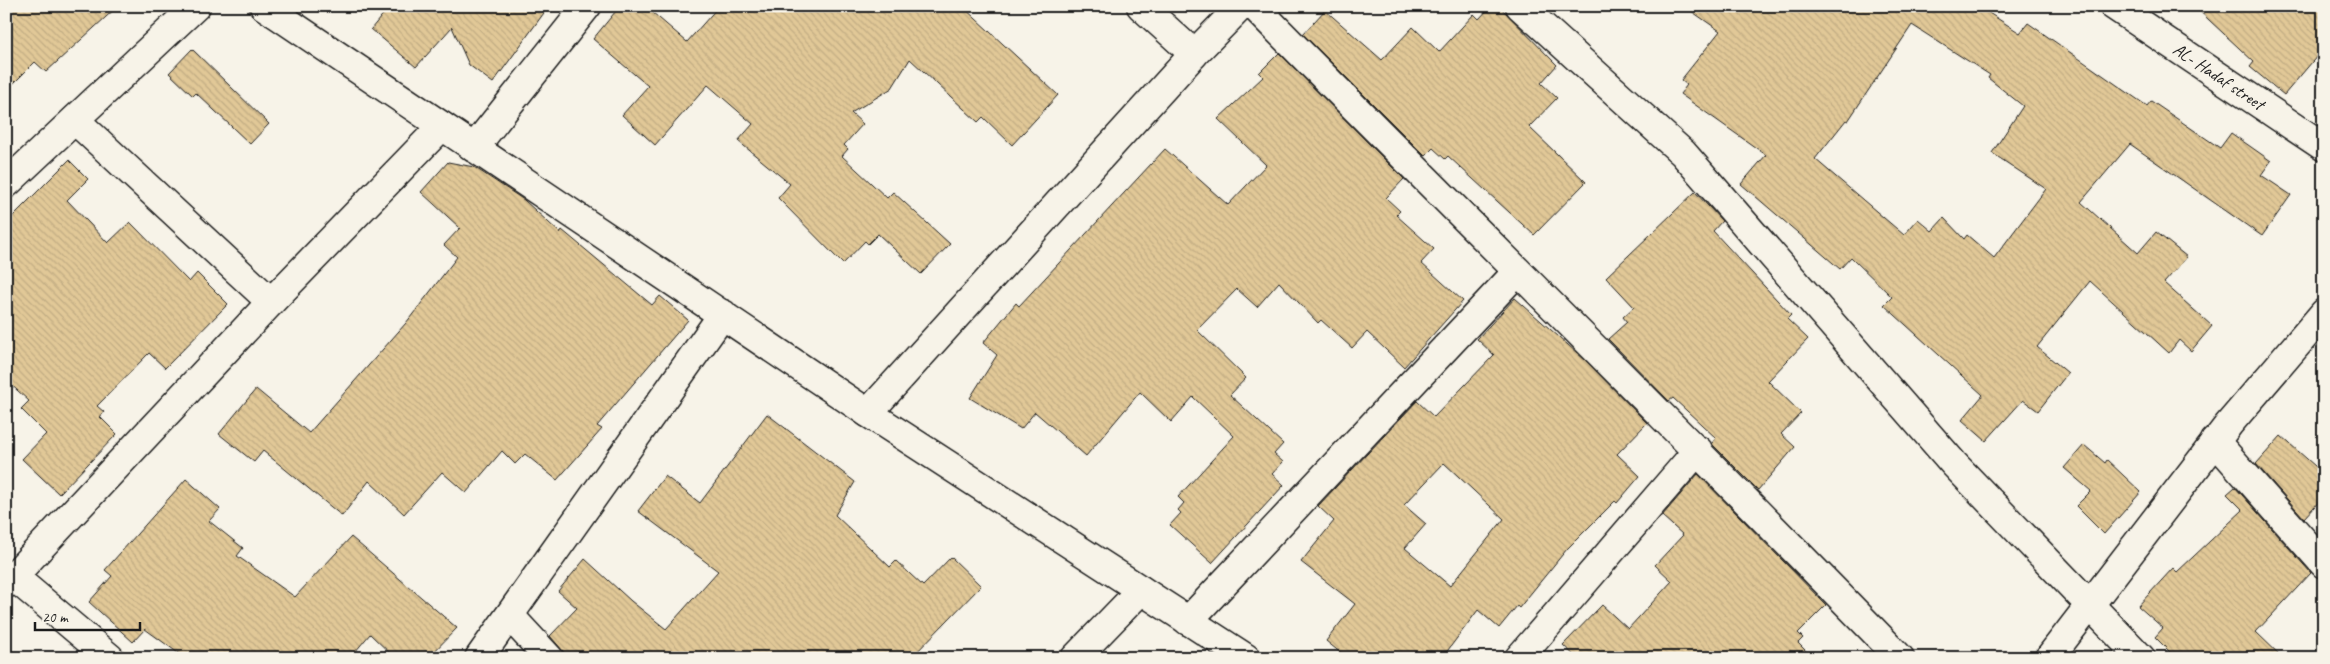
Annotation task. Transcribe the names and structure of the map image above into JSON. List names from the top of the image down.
{
  "streets": {
    "street": ["AL- Hadaf street"]
  },
  "scale_bar": "20 m"
}
